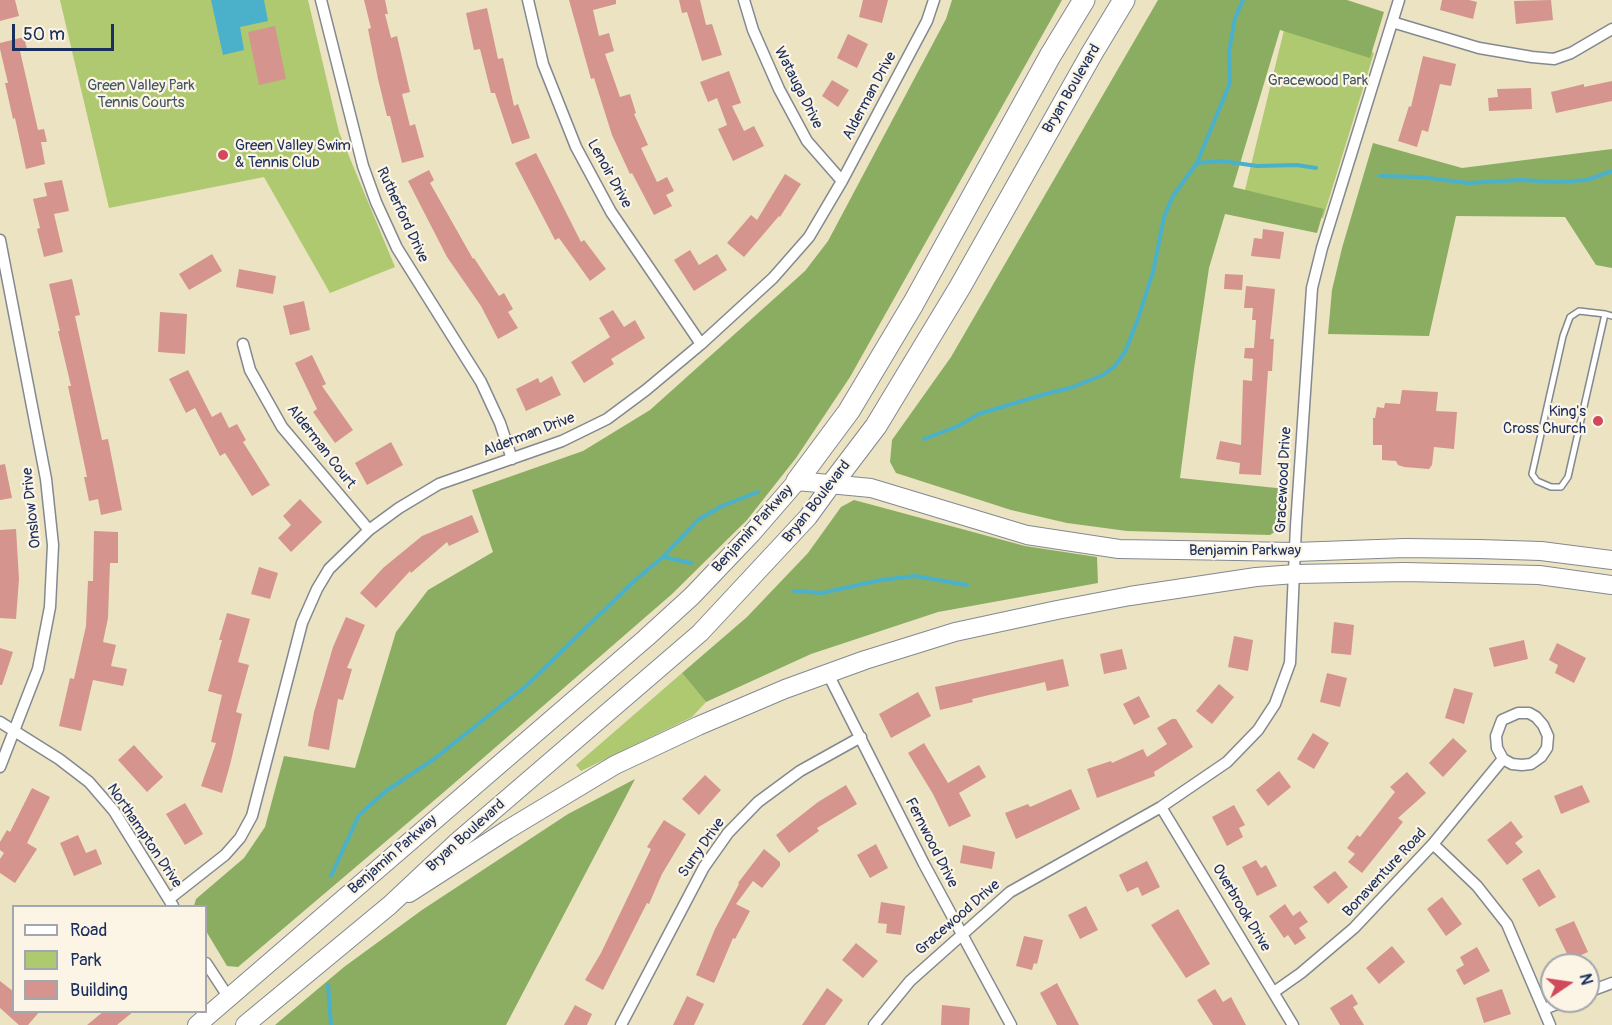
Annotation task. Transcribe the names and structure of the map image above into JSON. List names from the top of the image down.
{
  "streets": {
    "highway": ["Bryan Boulevard"],
    "main road": ["Benjamin Parkway"],
    "street": [
      "Watauga Drive",
      "Alderman Drive",
      "Lenoir Drive",
      "Rutherford Drive",
      "Alderman Court",
      "Gracewood Drive",
      "Onslow Drive",
      "Northampton Drive",
      "Fernwood Drive",
      "Surry Drive",
      "Bonaventure Road",
      "Overbrook Drive"
    ]
  },
  "crossings": [
    ["Watauga Drive", "Alderman Drive"],
    ["Bryan Boulevard", "Benjamin Parkway"],
    ["Alderman Drive", "Lenoir Drive"],
    ["Alderman Drive", "Rutherford Drive"],
    ["Alderman Drive", "Alderman Court"],
    ["Alderman Drive", "Northampton Drive"],
    ["Gracewood Drive", "Benjamin Parkway"],
    ["Gracewood Drive", "Fernwood Drive"],
    ["Gracewood Drive", "Overbrook Drive"],
    ["Onslow Drive", "Northampton Drive"],
    ["Benjamin Parkway", "Fernwood Drive"],
    ["Fernwood Drive", "Surry Drive"],
    ["Bonaventure Road", "Overbrook Drive"]
  ],
  "parks": ["Gracewood Park", "Green Valley Park Tennis Courts"],
  "places": ["Green Valley Swim & Tennis Club", "King's Cross Church"],
  "legend": ["Road", "Park", "Building"],
  "scale_bar": "50 m",
  "north": "right"
}
